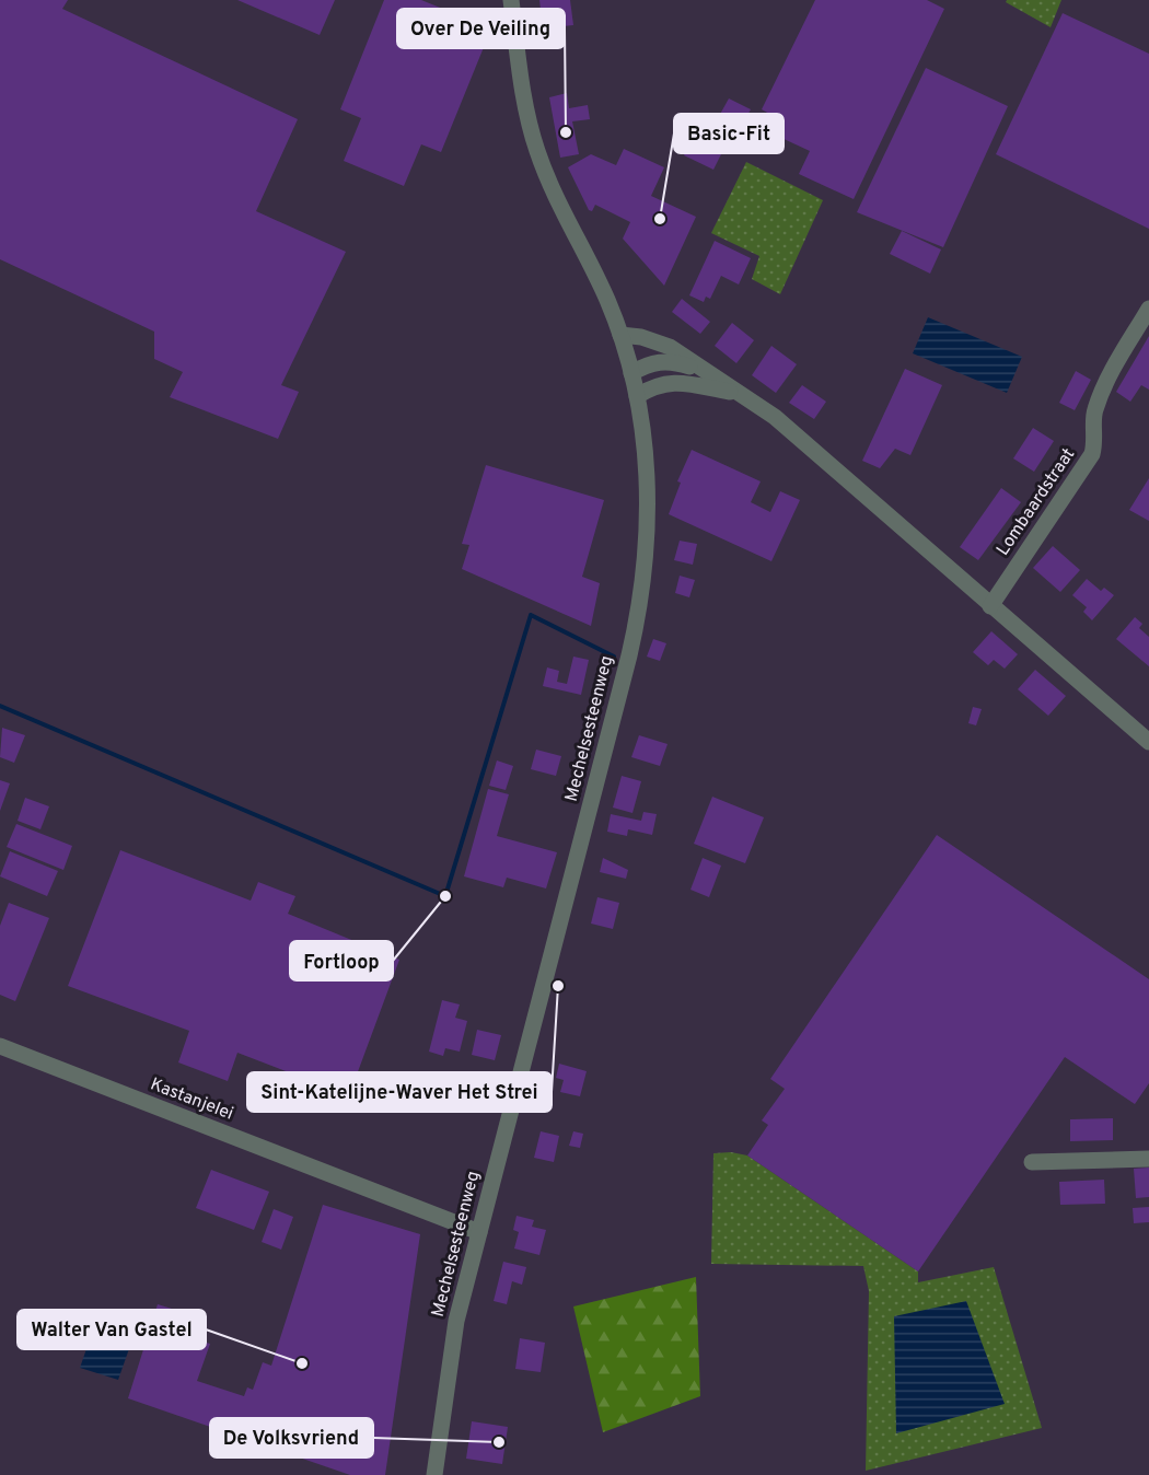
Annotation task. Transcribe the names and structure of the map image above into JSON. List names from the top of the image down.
{
  "streets": {
    "street": ["Lombaardstraat", "Mechelsesteenweg", "Kastanjelei"]
  },
  "crossings": [
    ["Mechelsesteenweg", "Kastanjelei"]
  ],
  "places": [
    "Over De Veiling",
    "Basic-Fit",
    "Fortloop",
    "Sint-Katelijne-Waver Het Strei",
    "Walter Van Gastel",
    "De Volksvriend"
  ]
}
